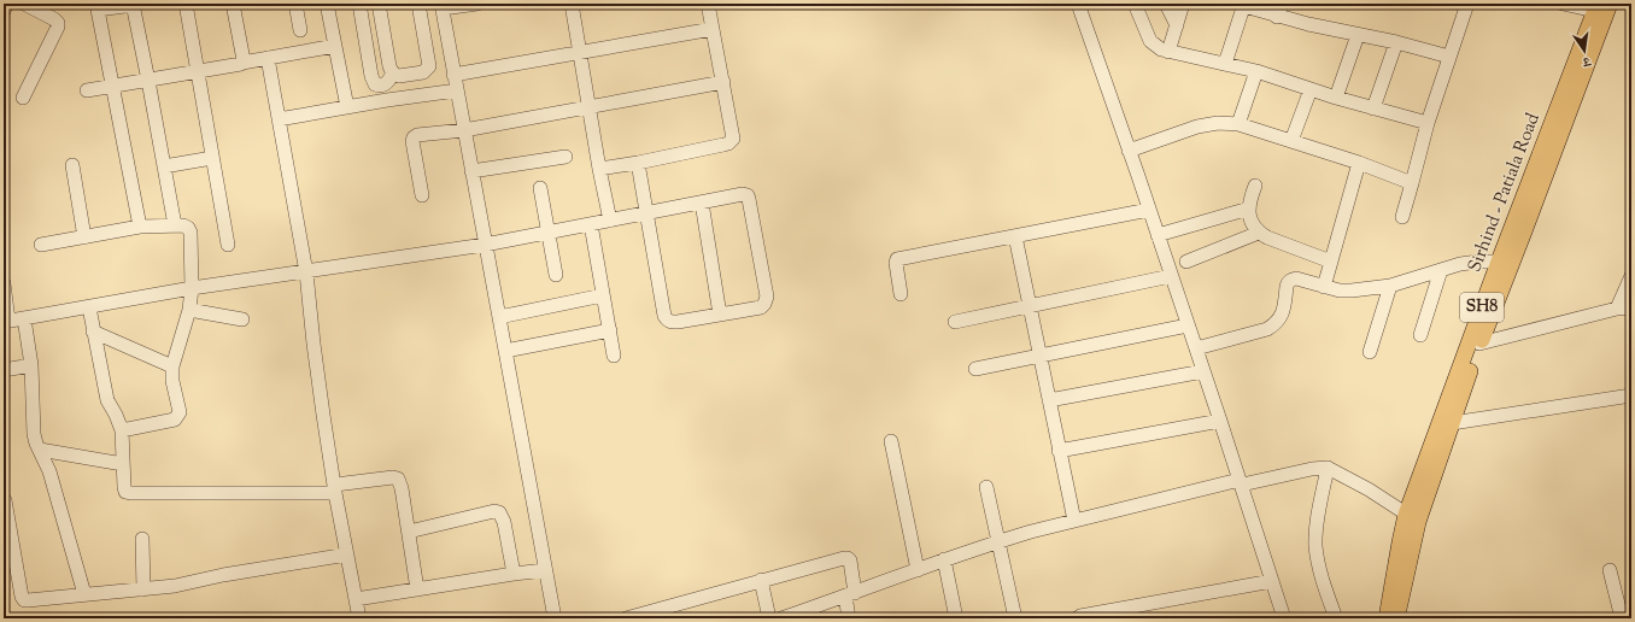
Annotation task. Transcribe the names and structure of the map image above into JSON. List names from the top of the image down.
{
  "streets": {
    "main road": ["Sirhind - Patiala Road", "SH8"]
  },
  "north": "bottom"
}
